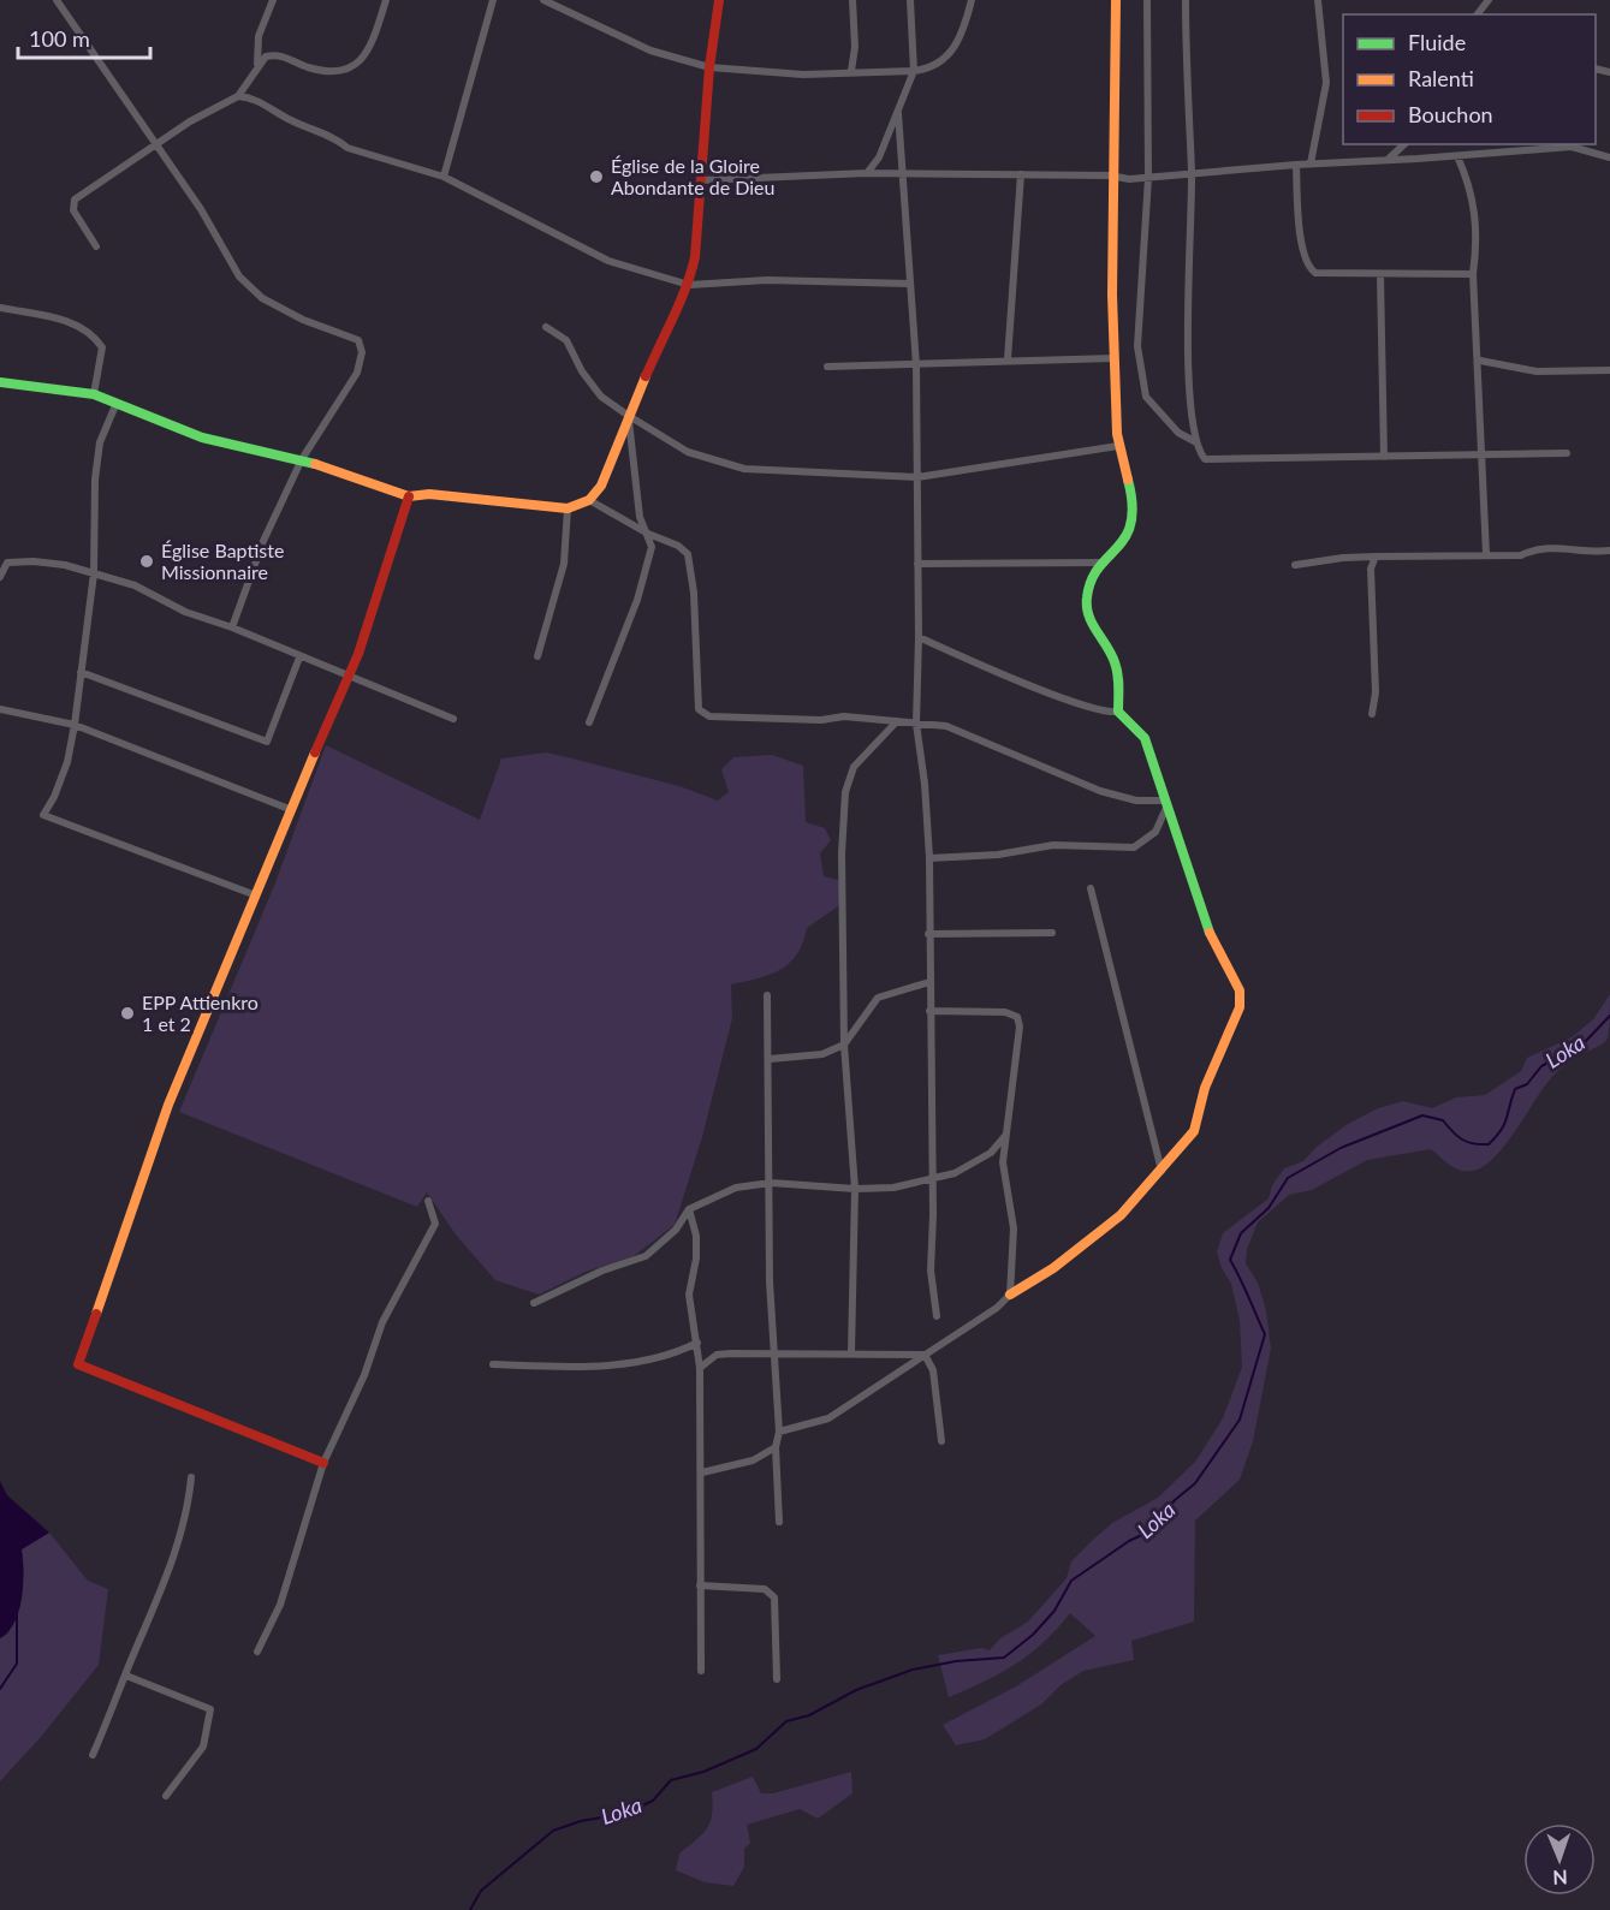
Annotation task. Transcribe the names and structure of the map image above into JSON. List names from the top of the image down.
{
  "water": ["Loka"],
  "places": ["Église de la Gloire Abondante de Dieu", "Église Baptiste Missionnaire", "EPP Attienkro 1 et 2"],
  "legend": ["Fluide", "Ralenti", "Bouchon"],
  "scale_bar": "100 m",
  "north": "bottom"
}
